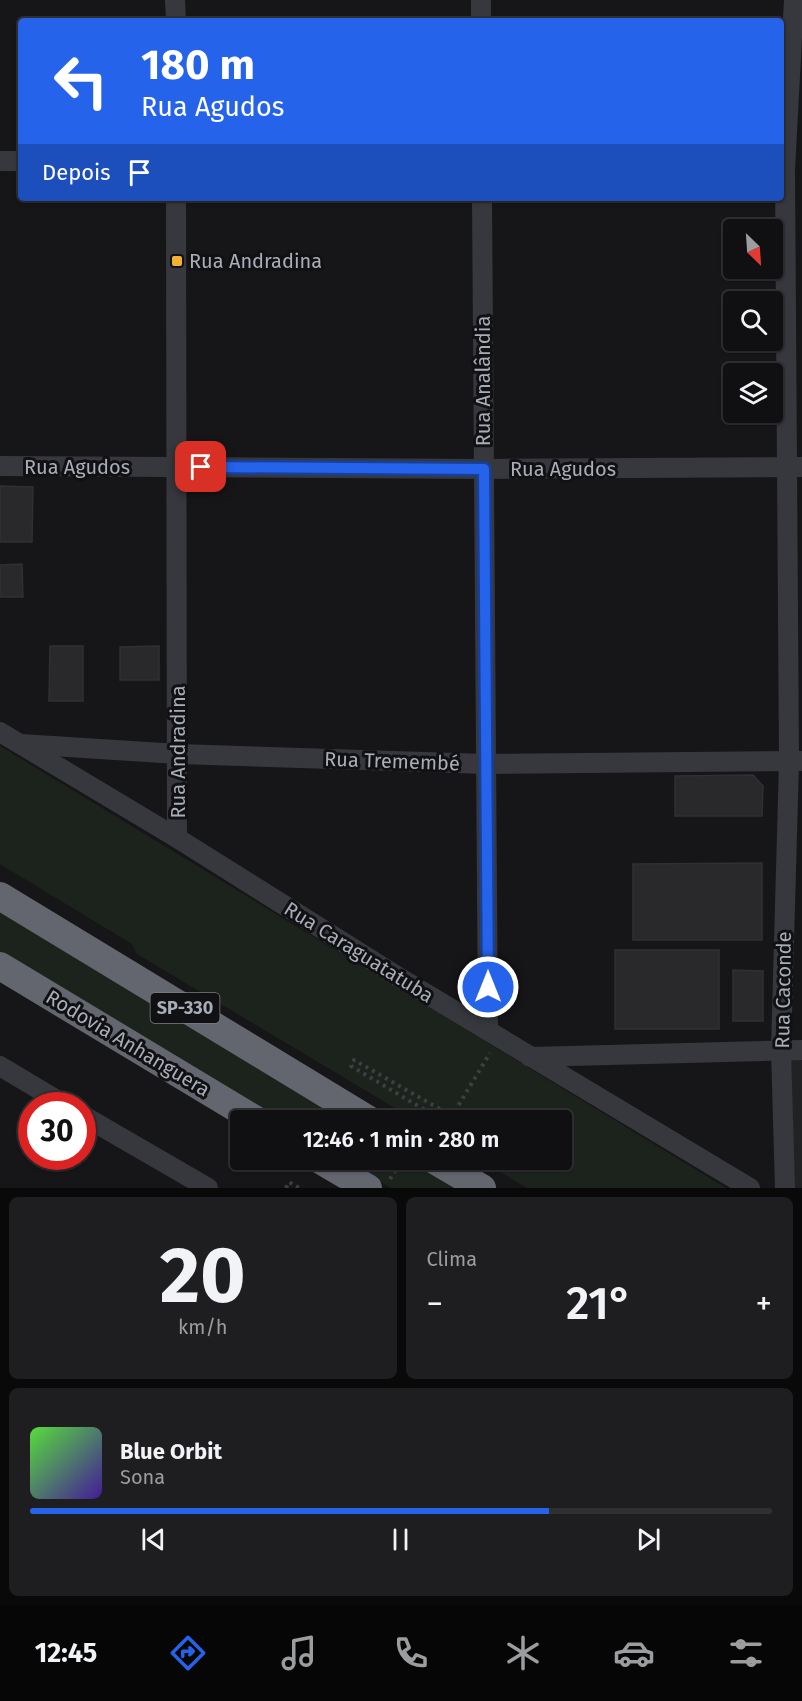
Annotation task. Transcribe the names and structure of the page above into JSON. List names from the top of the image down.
{
  "streets": {
    "highway": ["SP-330", "Rodovia Anhanguera"],
    "street": [
      "Rua Analândia",
      "Rua Agudos",
      "Rua Andradina",
      "Rua Tremembé",
      "Rua Caraguatatuba",
      "Rua Caconde"
    ]
  },
  "crossings": [
    ["Rua Analândia", "Rua Agudos"],
    ["Rua Analândia", "Rua Tremembé"],
    ["Rua Analândia", "Rua Caraguatatuba"],
    ["Rua Agudos", "Rua Andradina"],
    ["Rua Agudos", "Rua Caconde"],
    ["Rua Andradina", "Rua Tremembé"],
    ["Rua Andradina", "Rua Caraguatatuba"],
    ["Rua Tremembé", "Rua Caraguatatuba"],
    ["Rua Tremembé", "Rua Caconde"]
  ],
  "places": {
    "transit": ["Rua Andradina"]
  },
  "north": "bottom right",
  "page": {
    "turn": ["180 m", "Rua Agudos"],
    "then": "Depois",
    "limit": "30",
    "trip": "12:46 · 1 min · 280 m",
    "tile": [
      ["20", "km/h"],
      "Clima"
    ],
    "heat": ["−", "21°", "+"],
    "song": ["Blue Orbit", "Sona"],
    "tabs": "12:45"
  }
}
